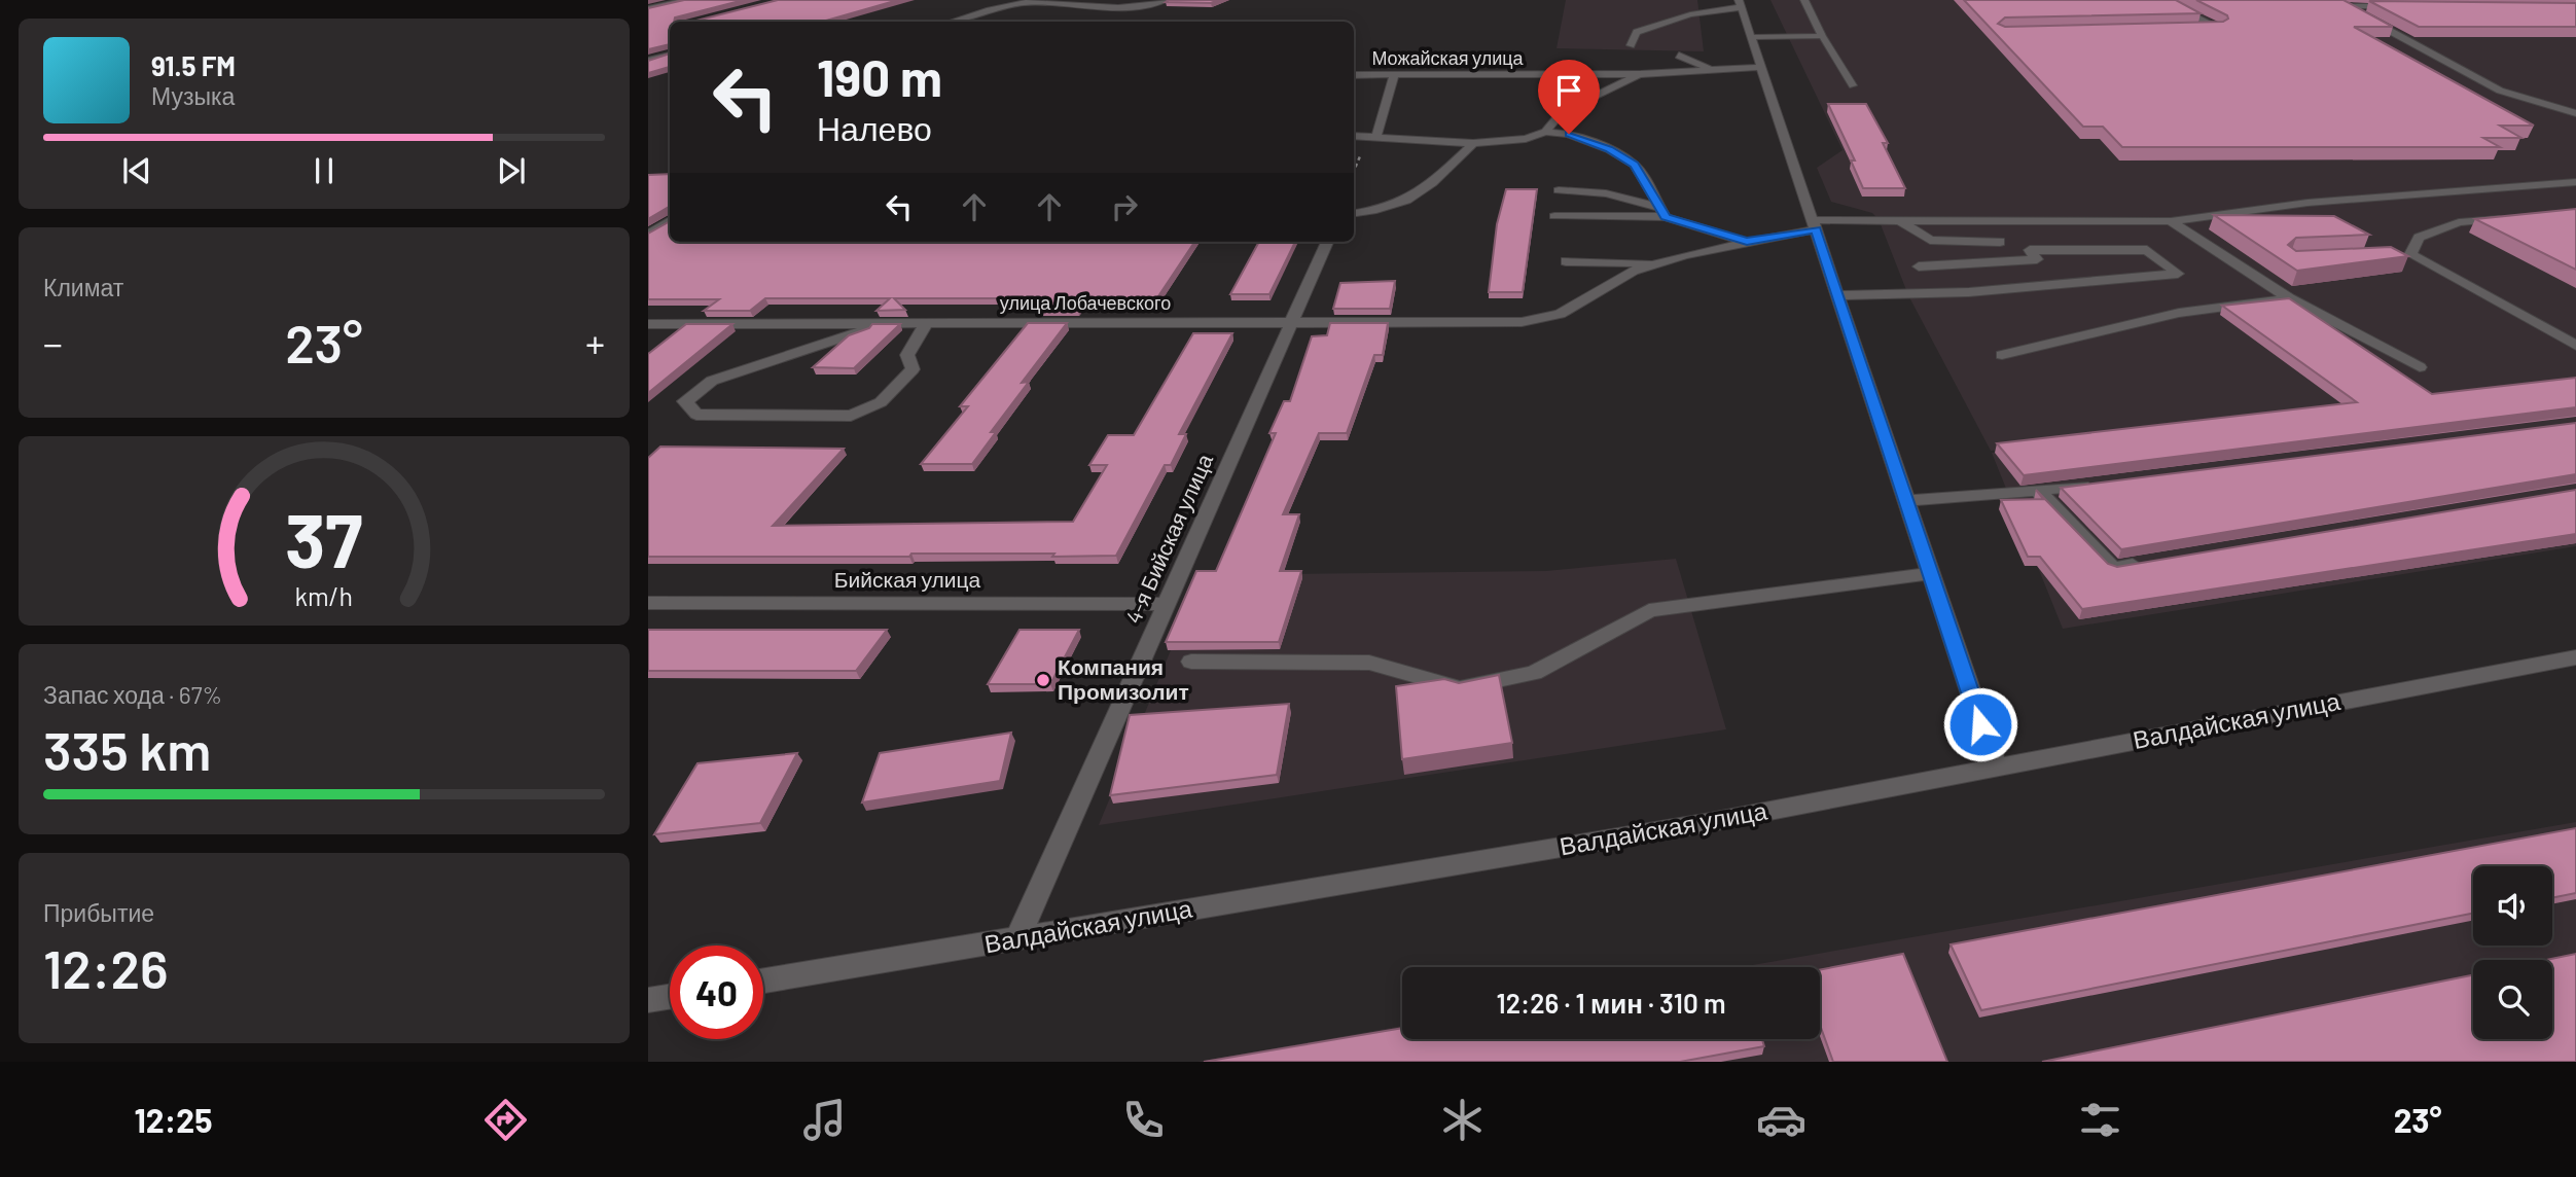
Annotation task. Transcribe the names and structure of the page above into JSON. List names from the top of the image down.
{
  "streets": {
    "street": [
      "Можайская улица",
      "улица Лобачевского",
      "4-я Бийская улица",
      "Бийская улица",
      "Валдайская улица"
    ]
  },
  "crossings": [
    ["улица Лобачевского", "4-я Бийская улица"],
    ["4-я Бийская улица", "Бийская улица"],
    ["4-я Бийская улица", "Валдайская улица"]
  ],
  "places": ["Компания Промизолит"],
  "page": {
    "turn": ["190 m", "Налево"],
    "song": ["91.5 FM", "Музыка"],
    "tile": [
      "Климат",
      ["Запас хода · 67%", "335 km"],
      ["Прибытие", "12:26"]
    ],
    "heat": ["−", "23°", "+"],
    "limit": "40",
    "trip": "12:26 · 1 мин · 310 m",
    "tabs": ["12:25", "23°"],
    "gauge": ["37", "km/h"]
  }
}
